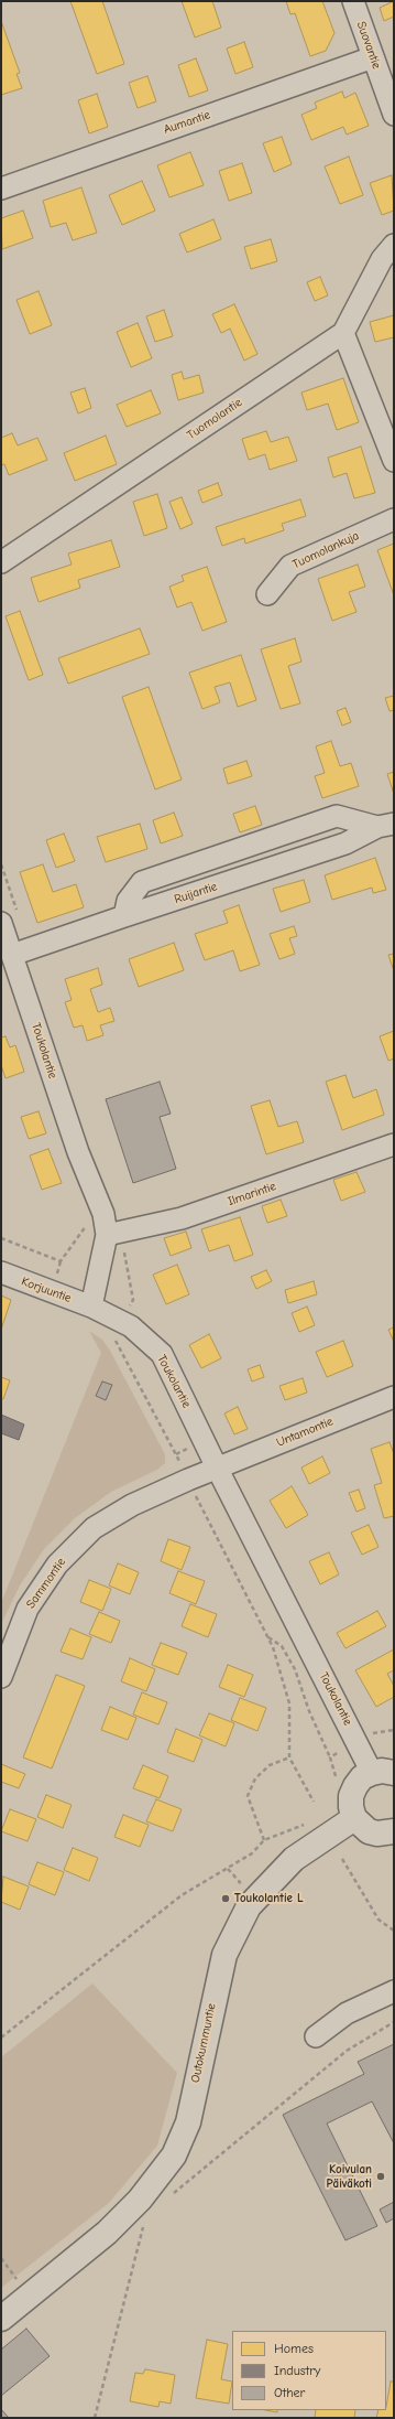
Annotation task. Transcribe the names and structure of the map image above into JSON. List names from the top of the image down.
{
  "streets": {
    "main road": ["Outokummuntie"],
    "street": [
      "Suovantie",
      "Aumantie",
      "Tuomolantie",
      "Tuomolankuja",
      "Ruijantie",
      "Toukolantie",
      "Ilmarintie",
      "Korjuuntie",
      "Untamontie",
      "Sammontie"
    ]
  },
  "crossings": [
    ["Suovantie", "Aumantie"],
    ["Ruijantie", "Toukolantie"],
    ["Toukolantie", "Ilmarintie"],
    ["Toukolantie", "Korjuuntie"],
    ["Toukolantie", "Untamontie"],
    ["Toukolantie", "Sammontie"],
    ["Untamontie", "Sammontie"]
  ],
  "places": ["Toukolantie L", "Koivulan Päiväkoti"],
  "legend": ["Homes", "Industry", "Other"]
}
